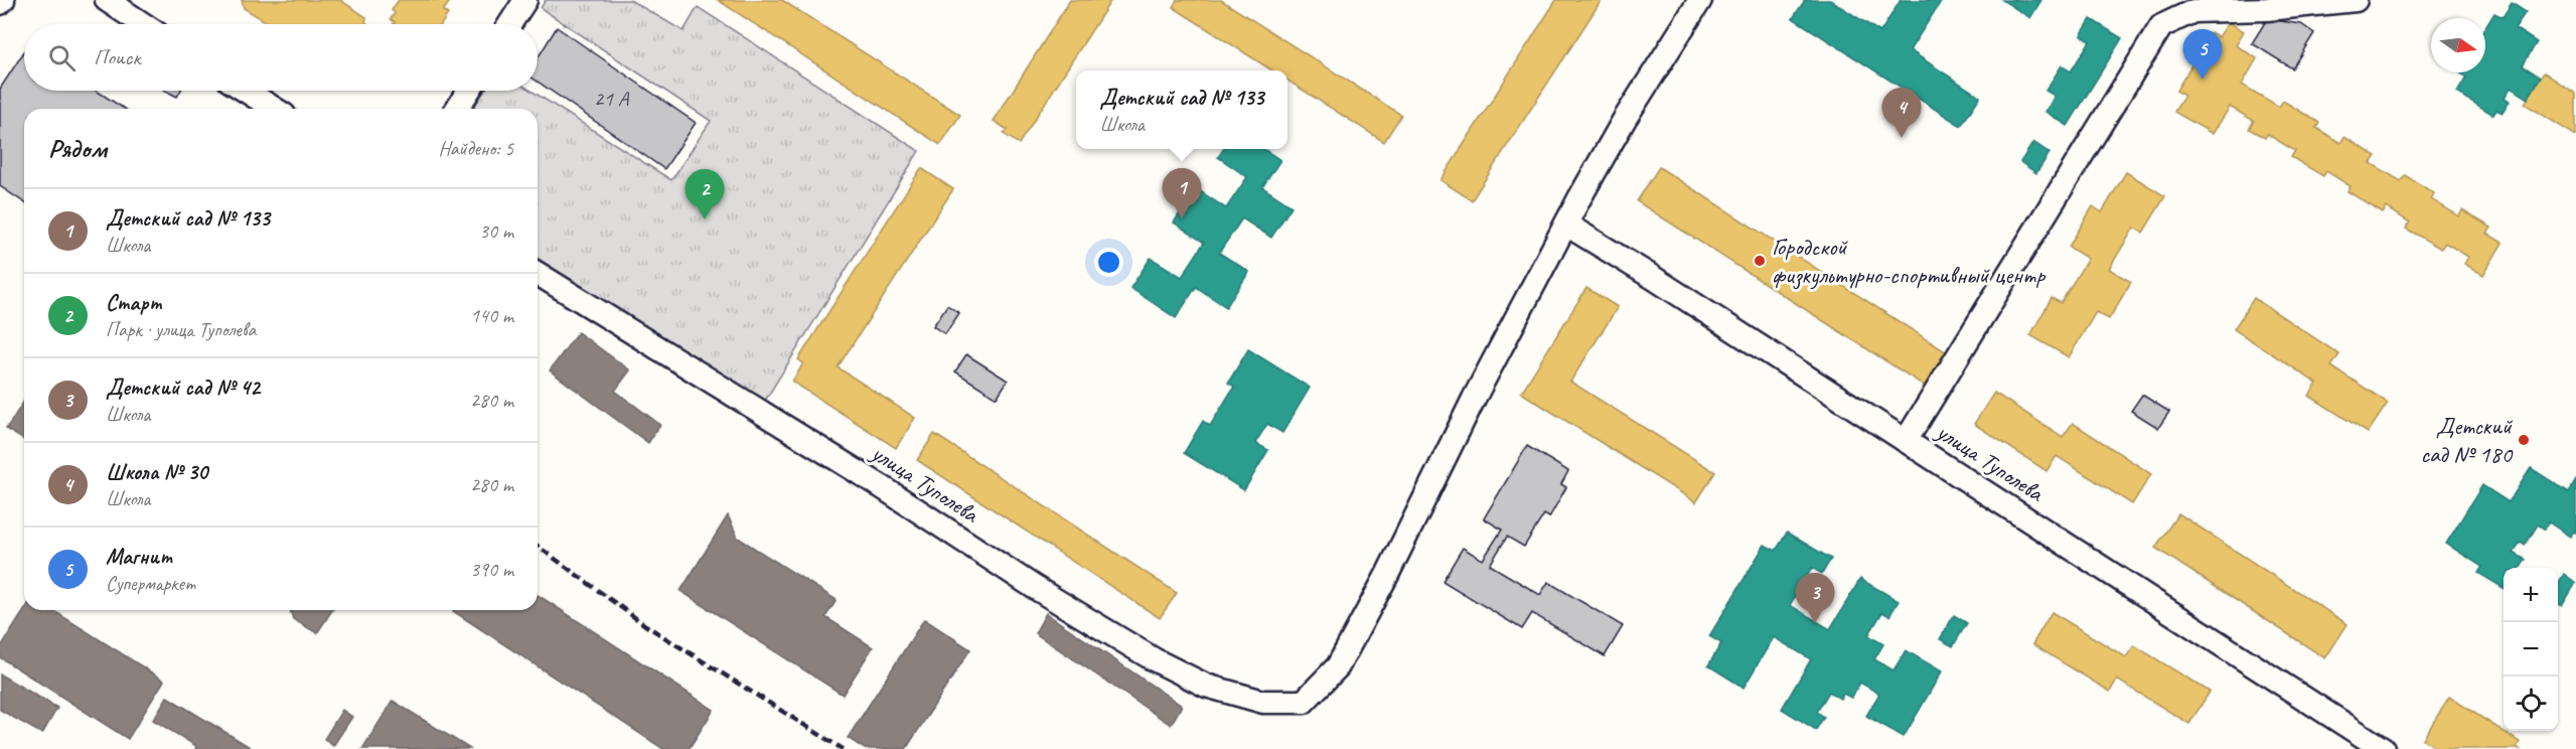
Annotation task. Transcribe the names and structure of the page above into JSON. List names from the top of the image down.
{
  "streets": {
    "street": ["улица Туполева"]
  },
  "places": ["Городской физкультурно-спортивный центр", "Детский сад № 180"],
  "house_numbers": ["21 А"],
  "north": "right",
  "page": {
    "search": "Поиск",
    "pins": [
      "5",
      "4",
      "1",
      "2",
      "3"
    ],
    "popup": ["Детский сад № 133", "Школа"],
    "heading": ["Рядом", "Найдено: 5"],
    "list": [
      {
        "mark": "1",
        "name": "Детский сад № 133",
        "note": "Школа",
        "value": "30 m"
      },
      {
        "mark": "2",
        "name": "Старт",
        "note": "Парк · улица Туполева",
        "value": "140 m"
      },
      {
        "mark": "3",
        "name": "Детский сад № 42",
        "note": "Школа",
        "value": "280 m"
      },
      {
        "mark": "4",
        "name": "Школа № 30",
        "note": "Школа",
        "value": "280 m"
      },
      {
        "mark": "5",
        "name": "Магнит",
        "note": "Супермаркет",
        "value": "390 m"
      }
    ],
    "map_buttons": ["+", "−"]
  }
}
